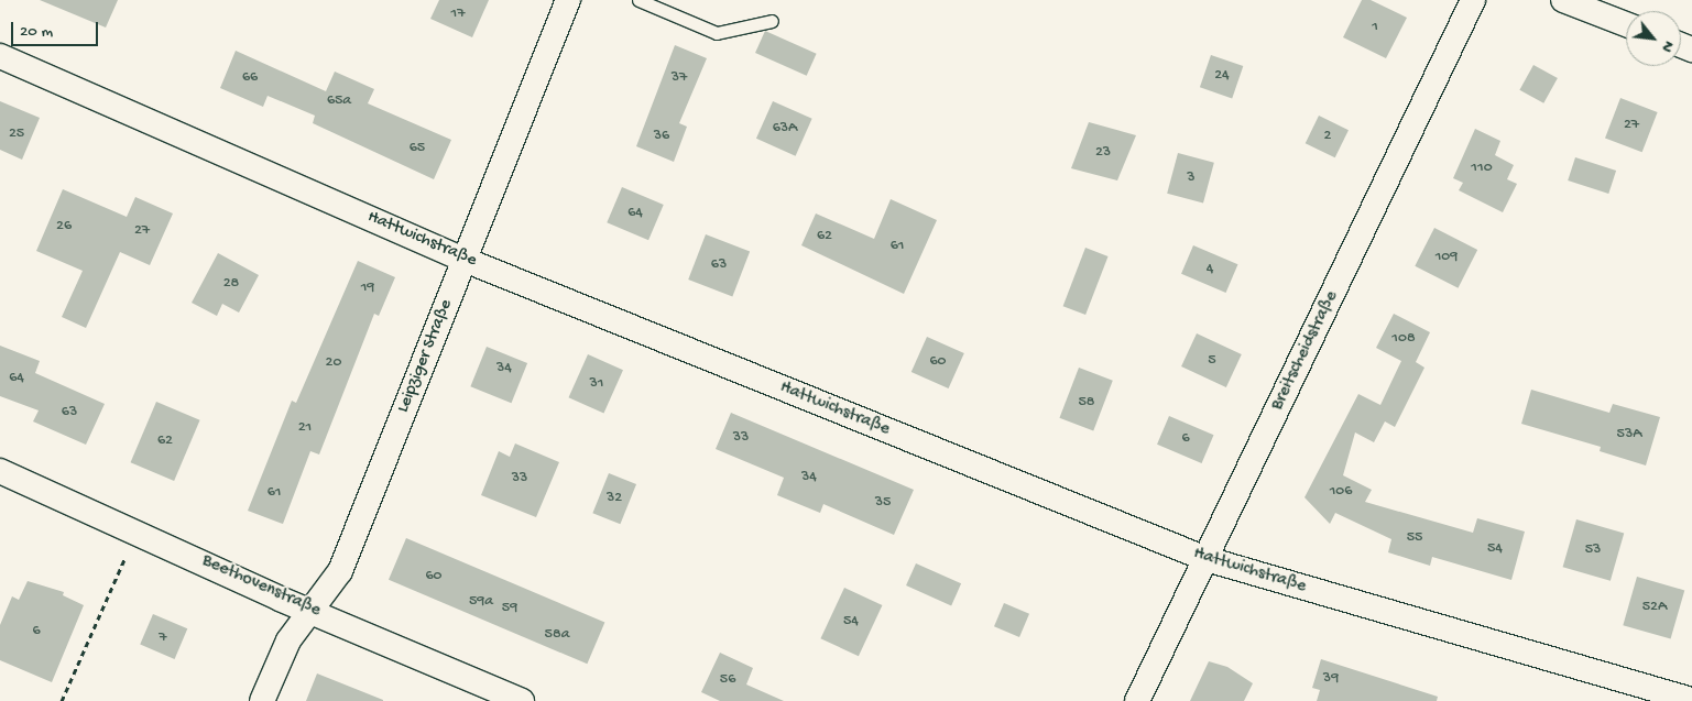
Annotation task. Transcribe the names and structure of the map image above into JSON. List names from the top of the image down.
{
  "streets": {
    "street": [
      "Hattwichstraße",
      "Breitscheidstraße",
      "Leipziger Straße",
      "Beethovenstraße"
    ]
  },
  "crossings": [
    ["Hattwichstraße", "Breitscheidstraße"],
    ["Hattwichstraße", "Leipziger Straße"],
    ["Leipziger Straße", "Beethovenstraße"]
  ],
  "house_numbers": [
    "17",
    "1",
    "24",
    "66",
    "37",
    "65a",
    "27",
    "63A",
    "25",
    "36",
    "2",
    "65",
    "23",
    "110",
    "3",
    "64",
    "26",
    "27",
    "62",
    "61",
    "109",
    "63",
    "4",
    "28",
    "19",
    "108",
    "5",
    "60",
    "20",
    "34",
    "64",
    "31",
    "58",
    "63",
    "21",
    "53A",
    "33",
    "6",
    "62",
    "34",
    "33",
    "106",
    "61",
    "32",
    "35",
    "55",
    "54",
    "53",
    "60",
    "59a",
    "52A",
    "59",
    "54",
    "6",
    "58a",
    "7",
    "39",
    "56"
  ],
  "scale_bar": "20 m",
  "north": "bottom right"
}
